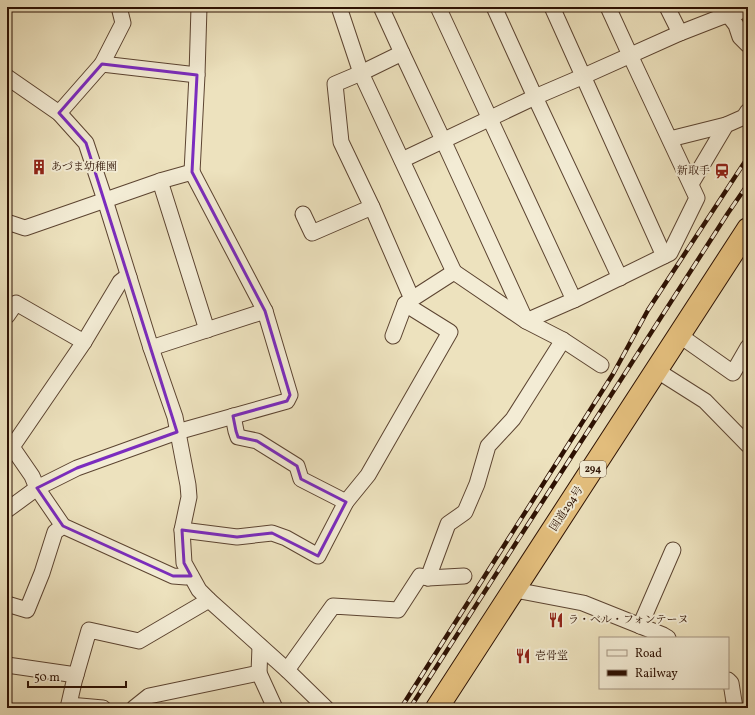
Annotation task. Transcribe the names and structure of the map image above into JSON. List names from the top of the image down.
{
  "streets": {
    "highway": ["294", "国道294号"]
  },
  "places": {
    "building": ["あづま幼稚園"],
    "station": ["新取手"],
    "restaurant": ["ラ・ベル・フォンテーヌ", "壱骨堂"]
  },
  "legend": ["Road", "Railway"],
  "scale_bar": "50 m"
}
